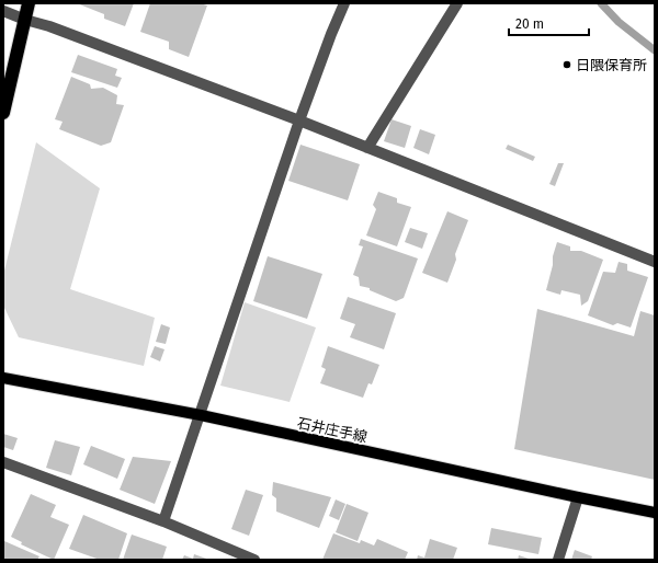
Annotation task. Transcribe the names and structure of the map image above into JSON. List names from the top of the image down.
{
  "streets": {
    "main road": ["石井庄手線"]
  },
  "places": ["日隈保育所"],
  "scale_bar": "20 m"
}
